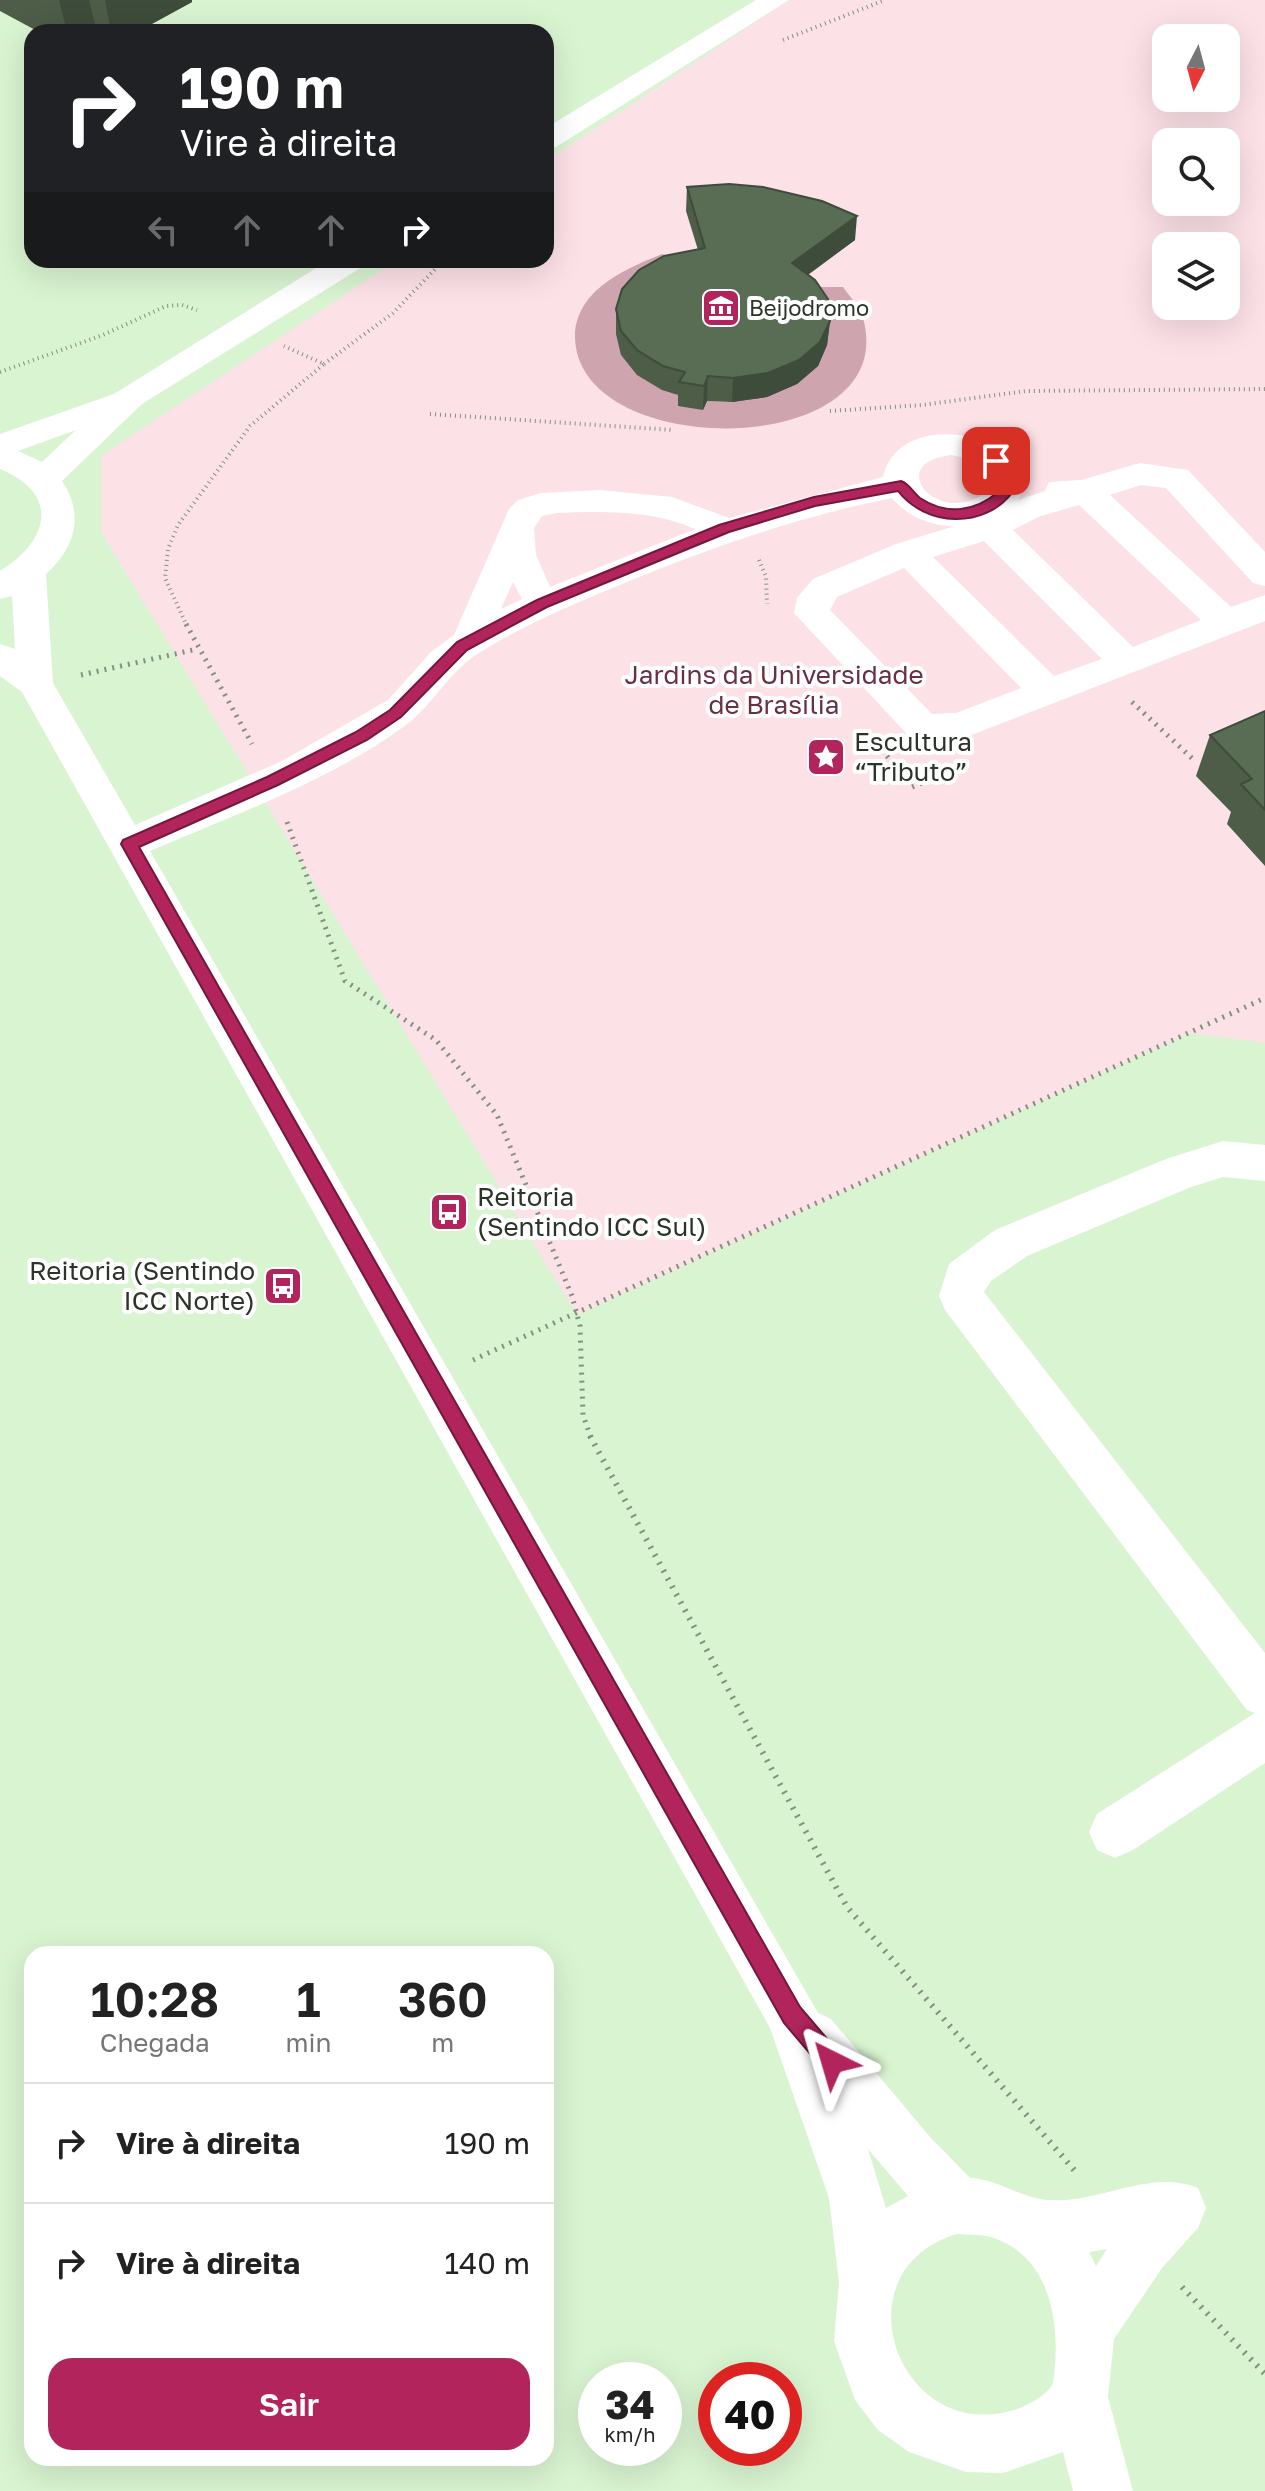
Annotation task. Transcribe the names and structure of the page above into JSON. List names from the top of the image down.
{
  "parks": ["Jardins da Universidade de Brasília"],
  "places": {
    "museum": ["Beijodromo"],
    "place": ["Escultura “Tributo”"],
    "bus stop": ["Reitoria (Sentindo ICC Sul)", "Reitoria (Sentindo ICC Norte)"]
  },
  "north": "bottom",
  "page": {
    "turn": ["190 m", "Vire à direita"],
    "eta": [
      "10:28",
      "Chegada",
      "1",
      "min",
      "360",
      "m"
    ],
    "list": [
      {
        "name": "Vire à direita",
        "value": "190 m"
      },
      {
        "name": "Vire à direita",
        "value": "140 m"
      }
    ],
    "buttons": "Sair",
    "speed": "34 km/h",
    "limit": "40"
  }
}
